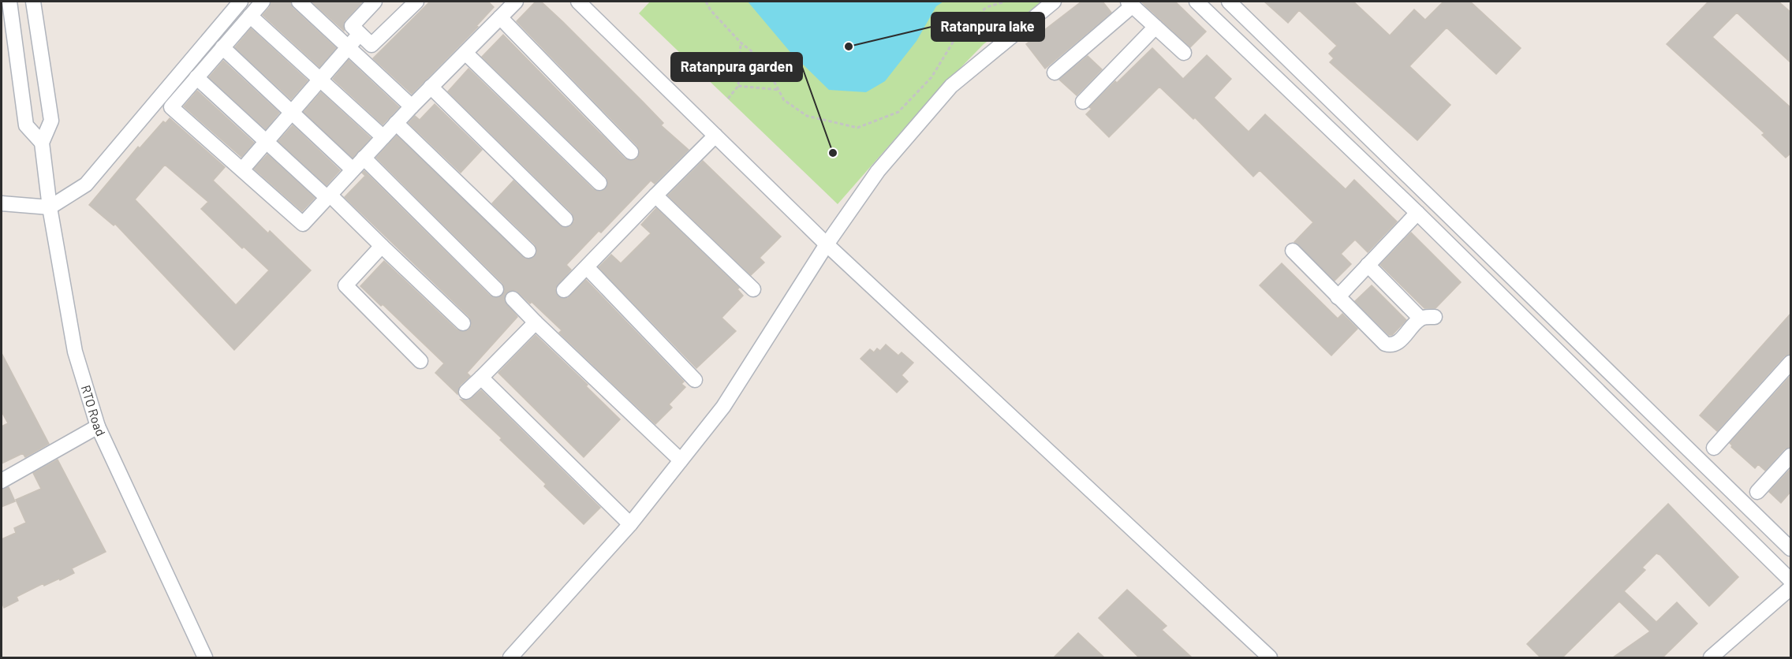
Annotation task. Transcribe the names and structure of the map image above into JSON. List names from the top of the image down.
{
  "streets": {
    "street": ["RTO Road"]
  },
  "places": ["Ratanpura lake", "Ratanpura garden"]
}
